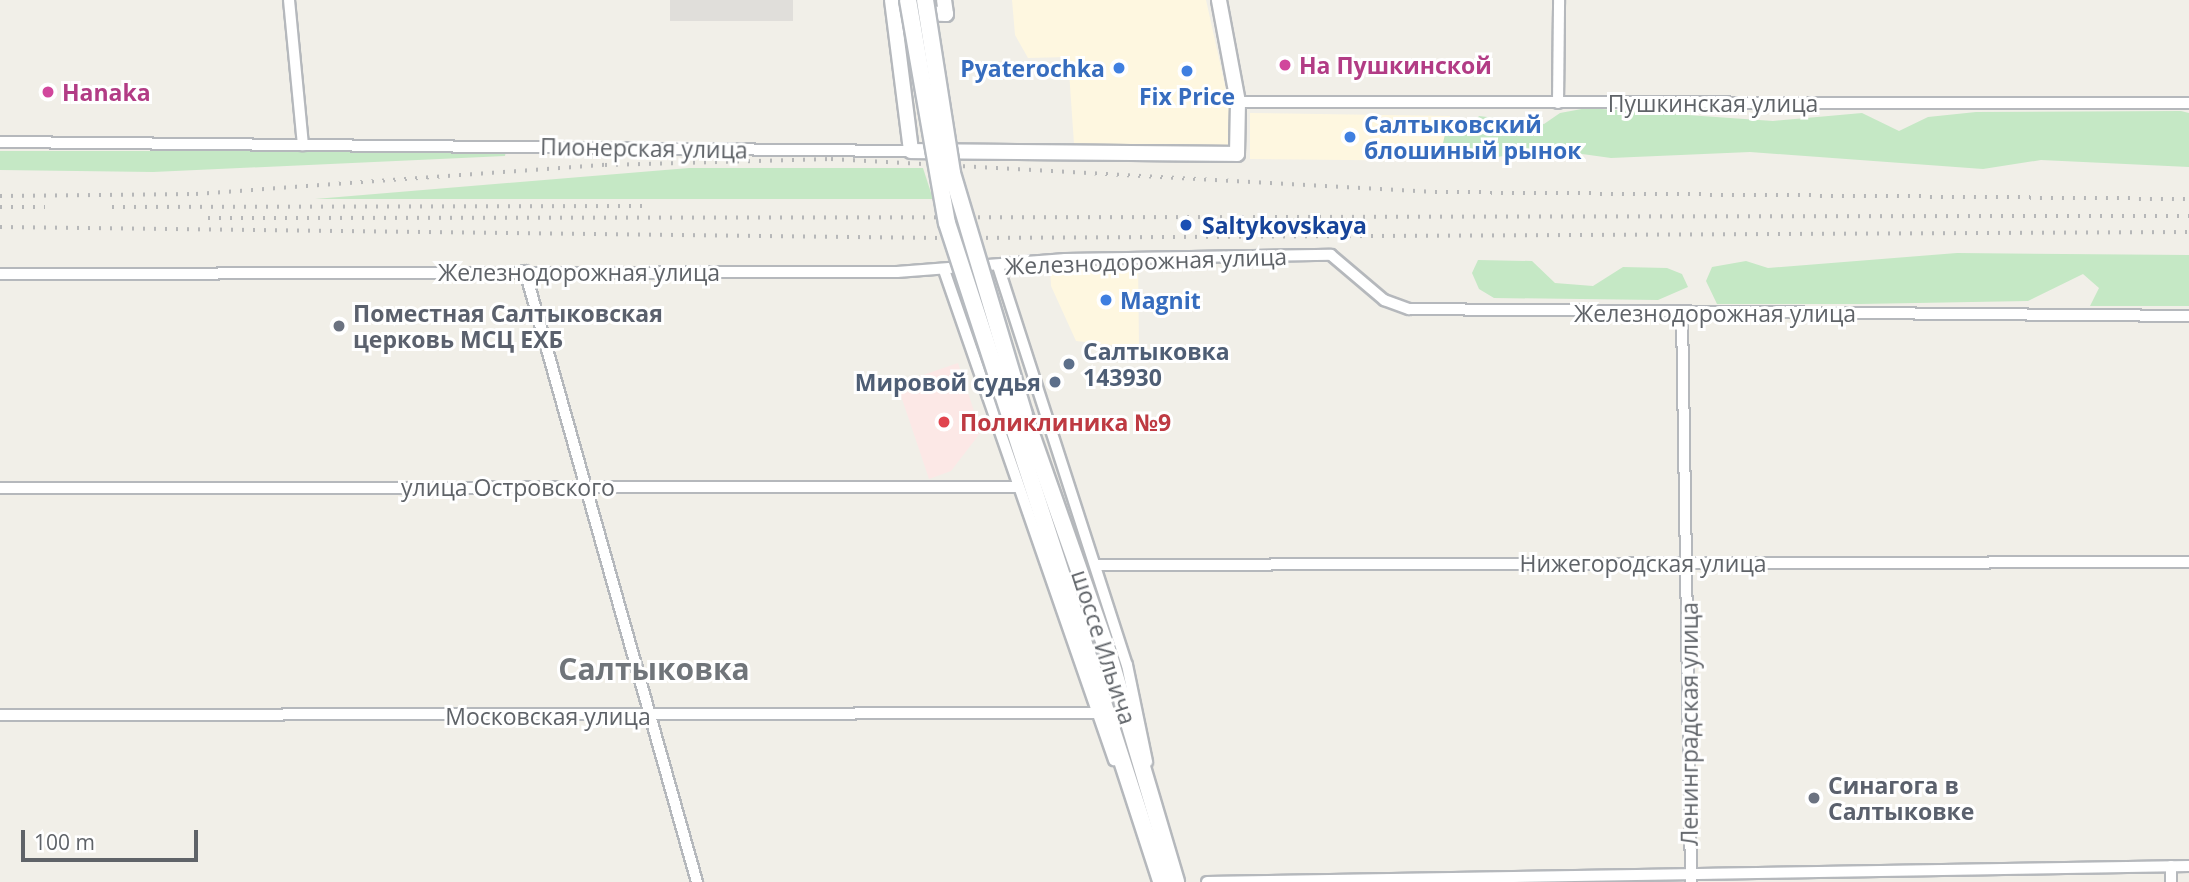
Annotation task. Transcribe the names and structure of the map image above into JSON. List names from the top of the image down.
{
  "streets": {
    "main road": ["шоссе Ильича"],
    "street": [
      "Пушкинская улица",
      "Пионерская улица",
      "Железнодорожная улица",
      "улица Островского",
      "Нижегородская улица",
      "Московская улица",
      "Ленинградская улица"
    ]
  },
  "crossings": [
    ["Пушкинская улица", "Пионерская улица"],
    ["Железнодорожная улица", "Ленинградская улица"],
    ["Нижегородская улица", "Ленинградская улица"]
  ],
  "districts": ["Салтыковка"],
  "places": [
    "На Пушкинской",
    "Pyaterochka",
    "Fix Price",
    "Hanaka",
    "Салтыковский блошиный рынок",
    "Saltykovskaya",
    "Magnit",
    "Поместная Салтыковская церковь МСЦ ЕХБ",
    "Салтыковка 143930",
    "Мировой судья",
    "Поликлиника №9",
    "Синагога в Салтыковке"
  ],
  "scale_bar": "100 m"
}
